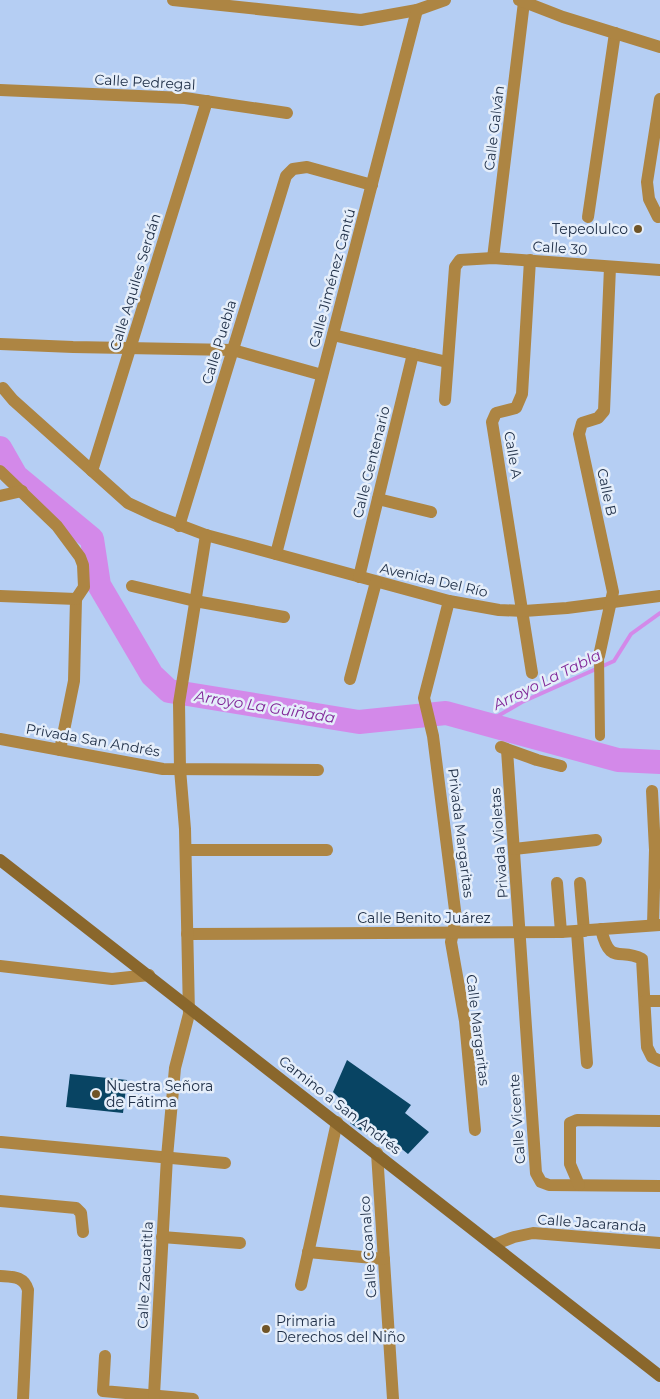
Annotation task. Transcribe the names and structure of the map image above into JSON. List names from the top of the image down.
{
  "streets": {
    "main road": ["Camino a San Andrés"],
    "street": [
      "Calle Pedregal",
      "Calle Galván",
      "Calle 30",
      "Calle Jiménez Cantú",
      "Calle Aquiles Serdán",
      "Calle Puebla",
      "Calle A",
      "Calle Centenario",
      "Calle B",
      "Avenida Del Río",
      "Privada San Andrés",
      "Privada Margaritas",
      "Privada Violetas",
      "Calle Benito Juárez",
      "Calle Margaritas",
      "Calle Vicente",
      "Calle Jacaranda",
      "Calle Coanalco",
      "Calle Zacuatitla"
    ]
  },
  "crossings": [
    ["Calle Pedregal", "Calle Aquiles Serdán"],
    ["Calle Galván", "Calle 30"],
    ["Calle 30", "Calle A"],
    ["Calle 30", "Calle B"],
    ["Calle Jiménez Cantú", "Calle Puebla"],
    ["Calle Jiménez Cantú", "Avenida Del Río"],
    ["Calle Aquiles Serdán", "Avenida Del Río"],
    ["Calle Puebla", "Avenida Del Río"],
    ["Calle A", "Avenida Del Río"],
    ["Calle Centenario", "Avenida Del Río"],
    ["Calle B", "Avenida Del Río"],
    ["Avenida Del Río", "Privada Margaritas"],
    ["Privada Margaritas", "Calle Benito Juárez"],
    ["Privada Margaritas", "Calle Margaritas"],
    ["Privada Violetas", "Calle Benito Juárez"],
    ["Privada Violetas", "Calle Vicente"],
    ["Calle Benito Juárez", "Calle Margaritas"],
    ["Calle Benito Juárez", "Calle Vicente"],
    ["Camino a San Andrés", "Calle Jacaranda"],
    ["Camino a San Andrés", "Calle Coanalco"]
  ],
  "water": ["Arroyo La Tabla", "Arroyo La Guiñada"],
  "places": ["Tepeolulco", "Nuestra Señora de Fátima", "Primaria Derechos del Niño"]
}
